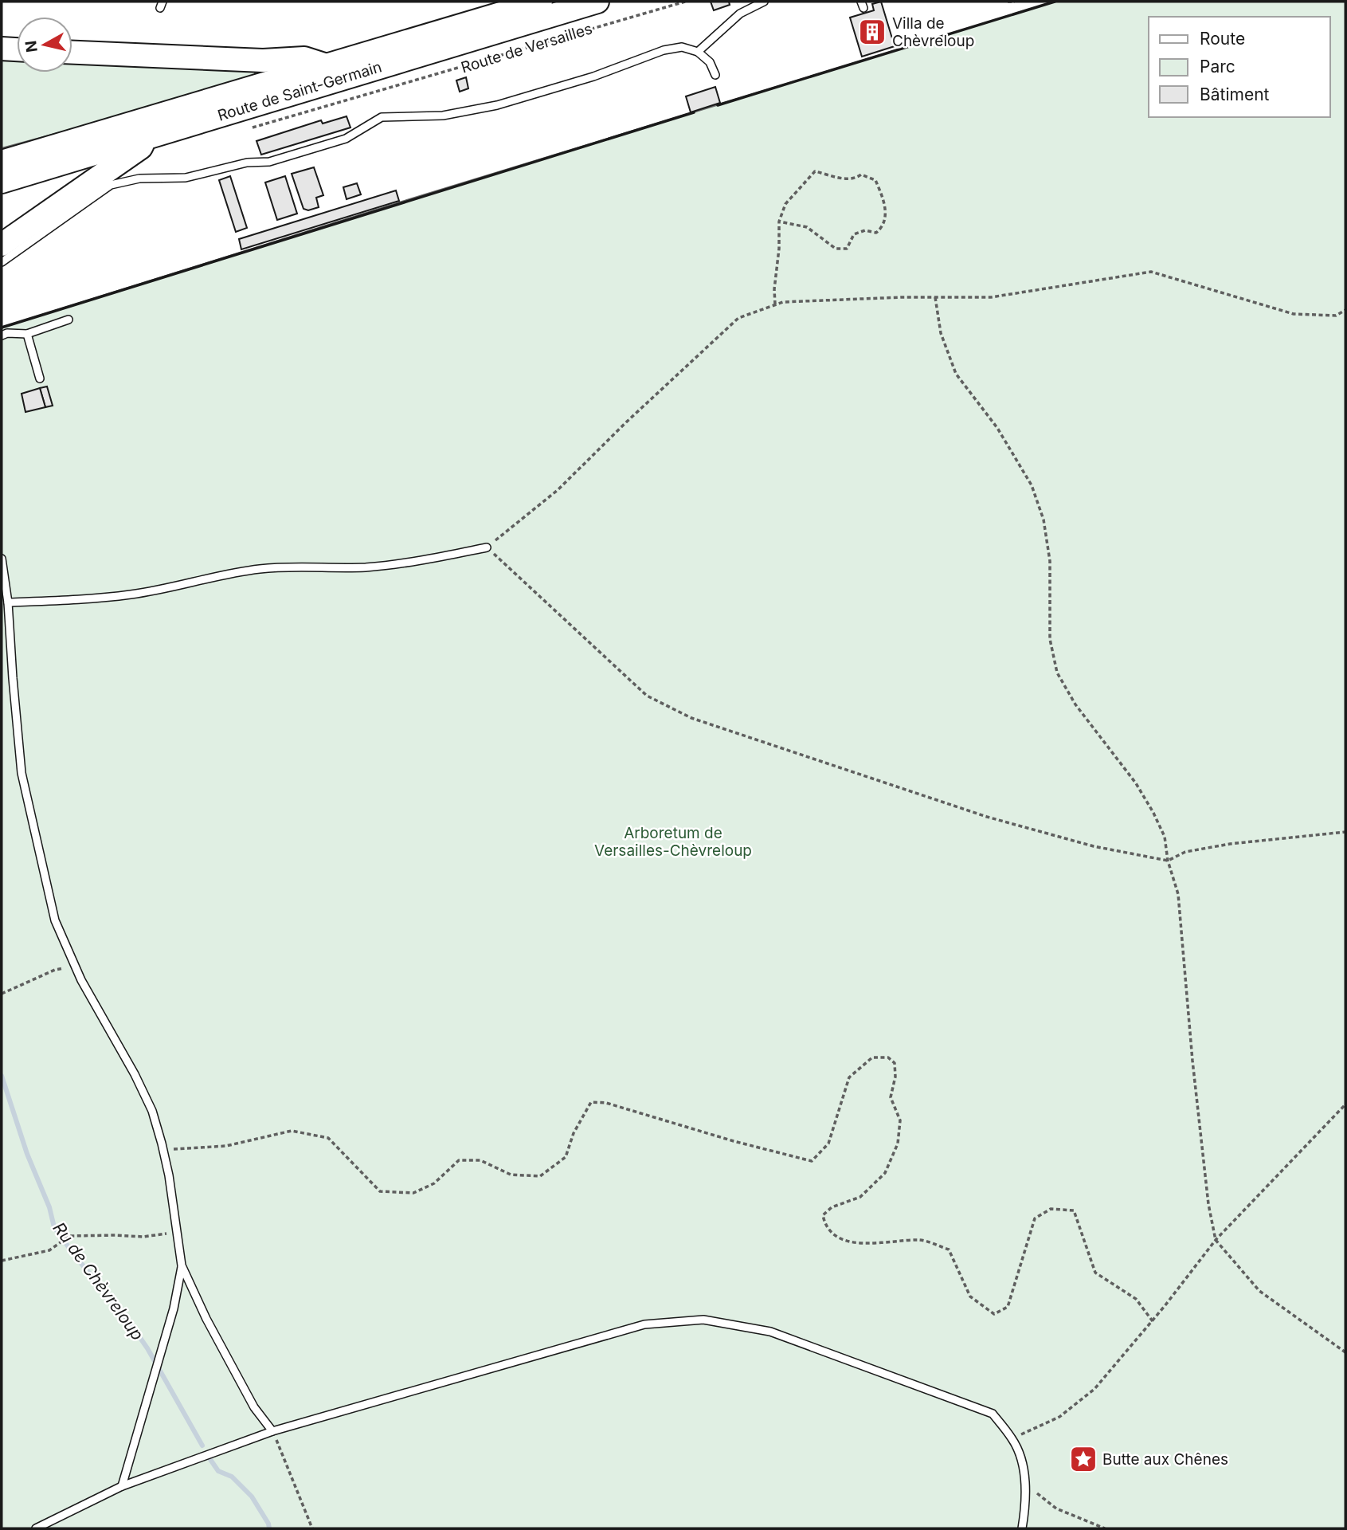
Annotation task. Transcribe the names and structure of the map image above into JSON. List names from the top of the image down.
{
  "streets": {
    "main road": ["Route de Saint-Germain"],
    "path": ["Route de Versailles"]
  },
  "water": ["Ru de Chèvreloup"],
  "parks": ["Arboretum de Versailles-Chèvreloup"],
  "places": {
    "building": ["Villa de Chèvreloup"],
    "place": ["Butte aux Chênes"]
  },
  "legend": ["Route", "Parc", "Bâtiment"],
  "north": "left"
}
